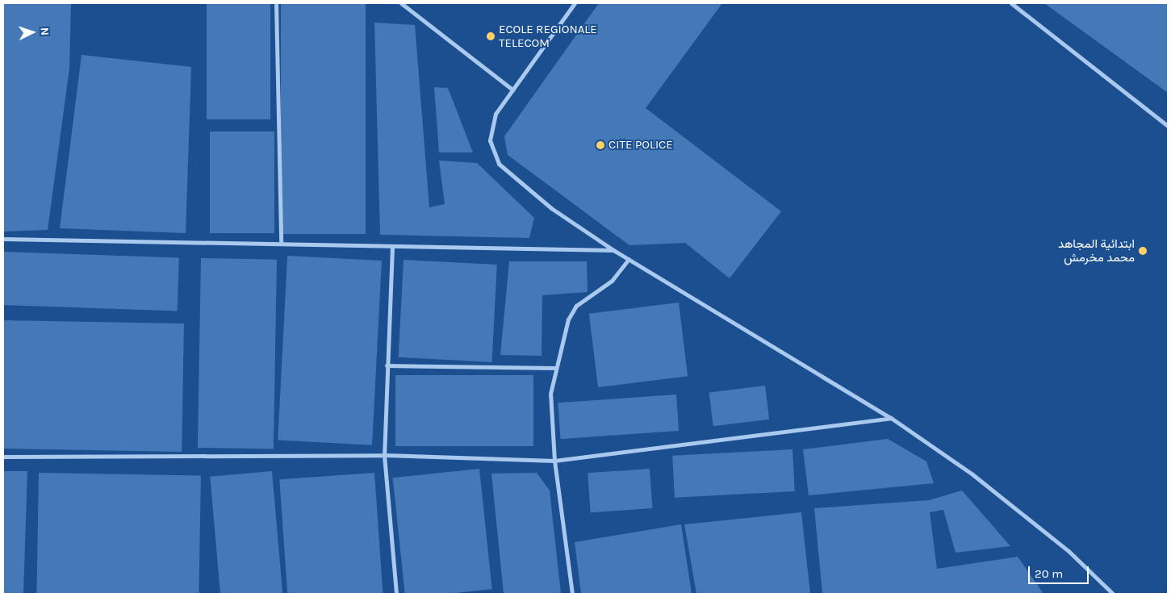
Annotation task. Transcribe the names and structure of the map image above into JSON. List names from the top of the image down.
{
  "places": ["ECOLE REGIONALE TELECOM", "CITE POLICE", "ابتدائية المجاهد محمد مخرمش"],
  "scale_bar": "20 m",
  "north": "right"
}
